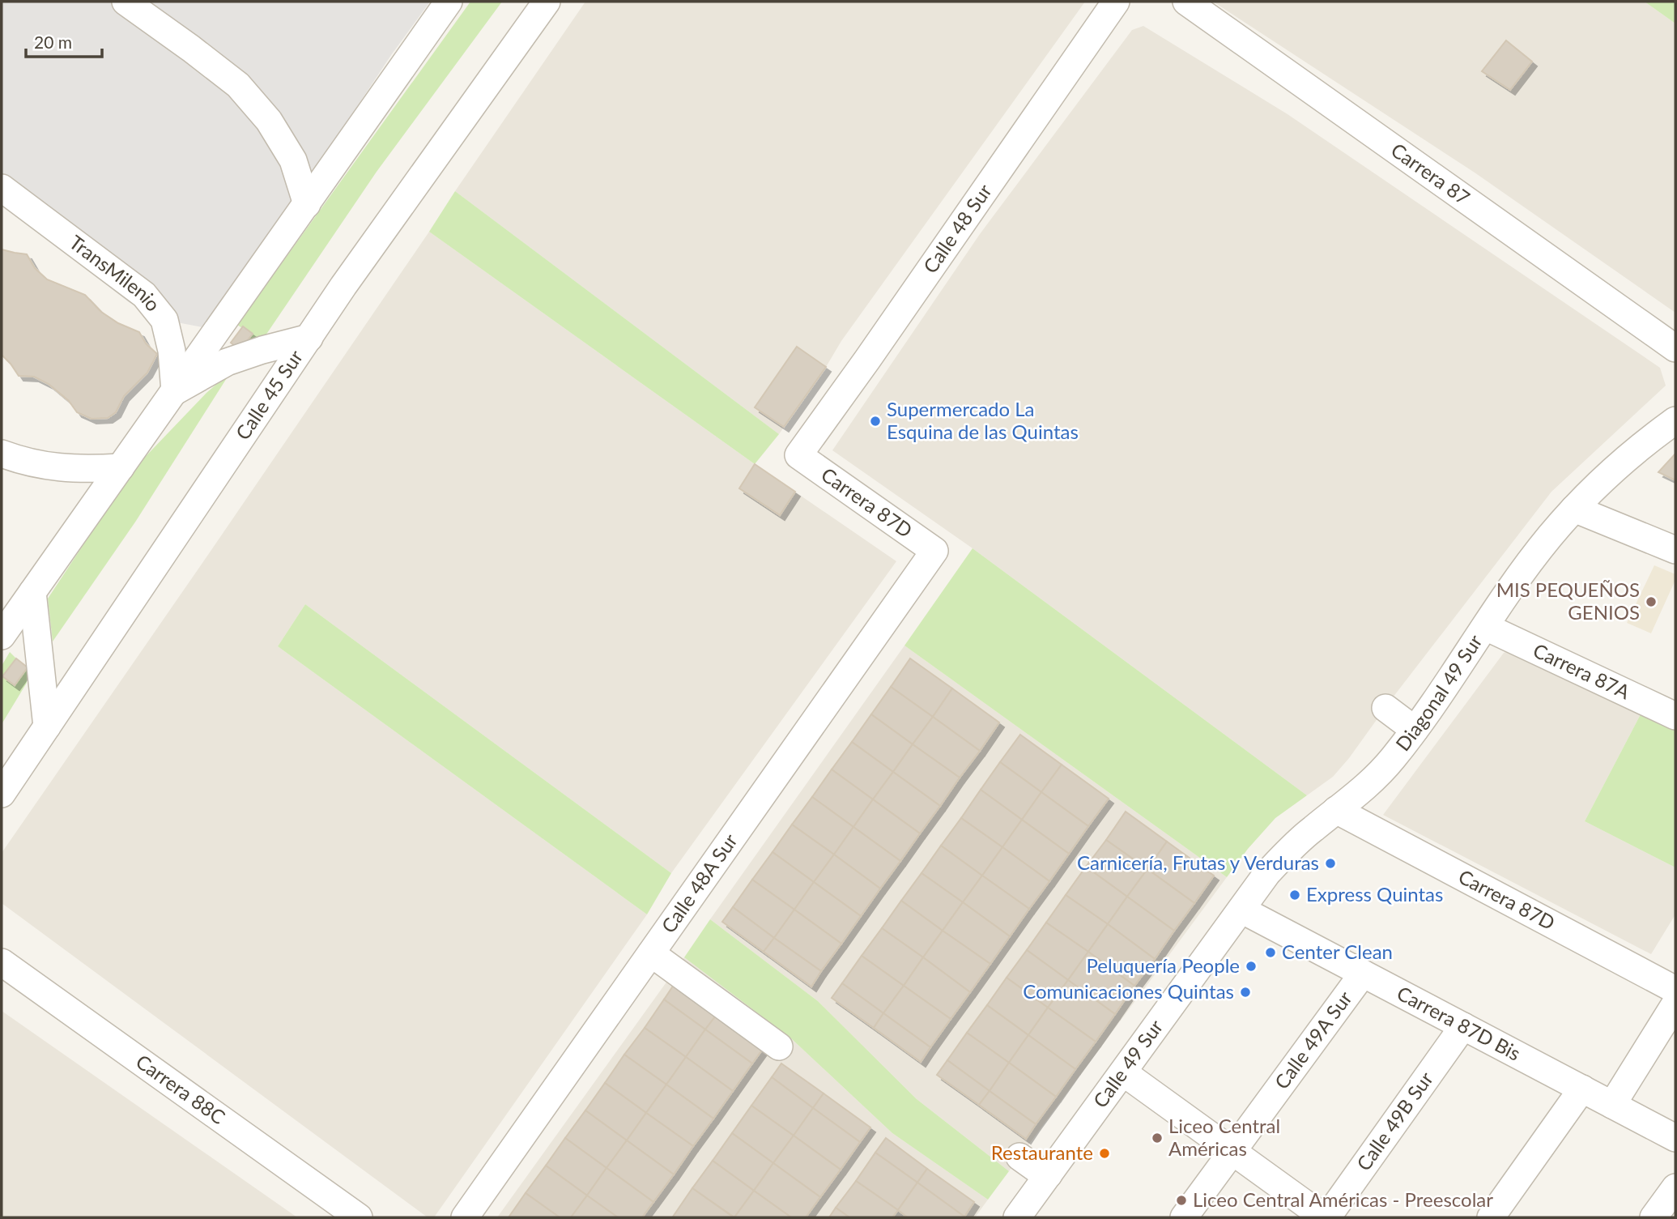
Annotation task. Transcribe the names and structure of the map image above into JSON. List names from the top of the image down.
{
  "streets": {
    "street": [
      "Carrera 87",
      "Calle 48 Sur",
      "TransMilenio",
      "Calle 45 Sur",
      "Carrera 87D",
      "Carrera 87A",
      "Diagonal 49 Sur",
      "Calle 48A Sur",
      "Carrera 87D Bis",
      "Calle 49A Sur",
      "Calle 49 Sur",
      "Carrera 88C",
      "Calle 49B Sur"
    ]
  },
  "crossings": [
    ["Calle 48 Sur", "Carrera 87D"],
    ["Carrera 87D", "Diagonal 49 Sur"],
    ["Carrera 87D", "Calle 48A Sur"],
    ["Carrera 87A", "Diagonal 49 Sur"],
    ["Diagonal 49 Sur", "Carrera 87D Bis"],
    ["Diagonal 49 Sur", "Calle 49 Sur"],
    ["Carrera 87D Bis", "Calle 49A Sur"],
    ["Carrera 87D Bis", "Calle 49 Sur"],
    ["Carrera 87D Bis", "Calle 49B Sur"]
  ],
  "places": [
    "Supermercado La Esquina de las Quintas",
    "MIS PEQUEÑOS GENIOS",
    "Carnicería, Frutas y Verduras",
    "Express Quintas",
    "Center Clean",
    "Peluquería People",
    "Comunicaciones Quintas",
    "Liceo Central Américas",
    "Restaurante",
    "Liceo Central Américas - Preescolar"
  ],
  "scale_bar": "20 m"
}
